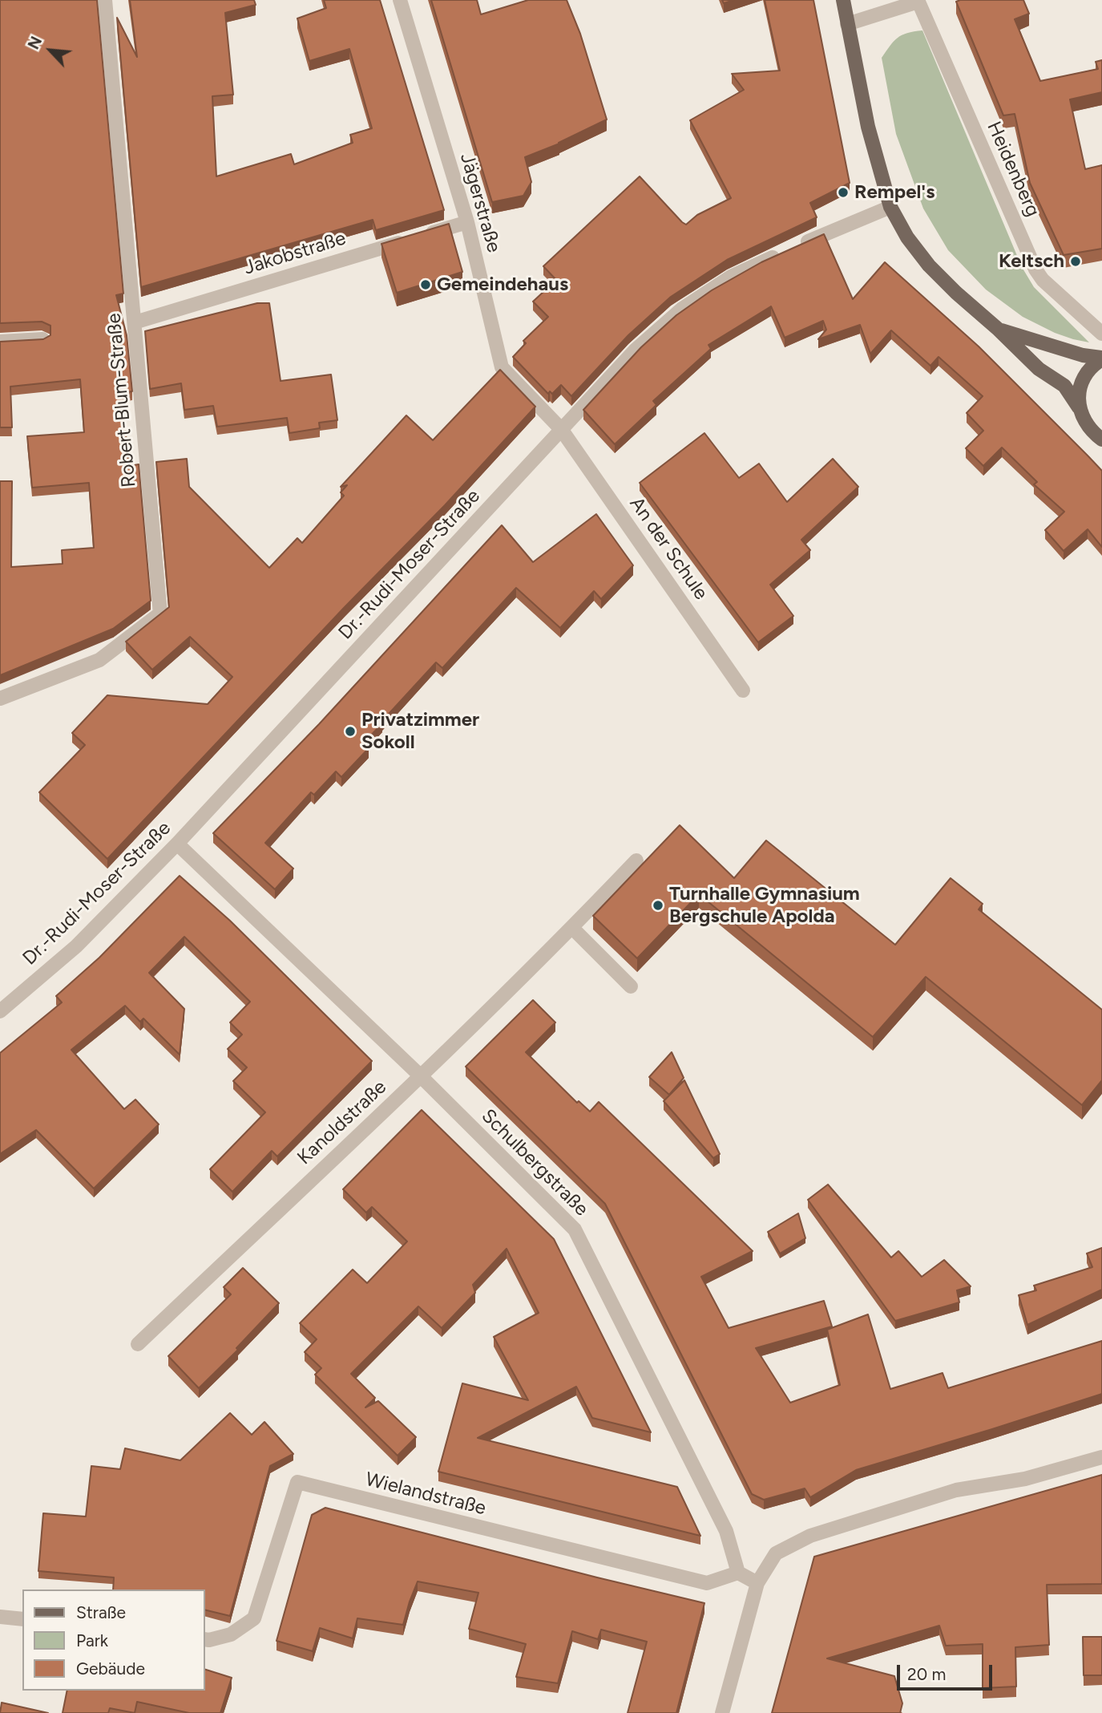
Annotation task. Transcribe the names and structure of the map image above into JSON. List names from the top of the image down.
{
  "streets": {
    "street": [
      "Heidenberg",
      "Jägerstraße",
      "Jakobstraße",
      "Robert-Blum-Straße",
      "An der Schule",
      "Dr.-Rudi-Moser-Straße",
      "Kanoldstraße",
      "Schulbergstraße",
      "Wielandstraße"
    ]
  },
  "crossings": [
    ["Jägerstraße", "Jakobstraße"],
    ["Jägerstraße", "An der Schule"],
    ["Jägerstraße", "Dr.-Rudi-Moser-Straße"],
    ["Jakobstraße", "Robert-Blum-Straße"],
    ["An der Schule", "Dr.-Rudi-Moser-Straße"],
    ["Dr.-Rudi-Moser-Straße", "Schulbergstraße"],
    ["Kanoldstraße", "Schulbergstraße"],
    ["Schulbergstraße", "Wielandstraße"]
  ],
  "places": [
    "Rempel's",
    "Keltsch",
    "Gemeindehaus",
    "Privatzimmer Sokoll",
    "Turnhalle Gymnasium Bergschule Apolda"
  ],
  "legend": ["Straße", "Park", "Gebäude"],
  "scale_bar": "20 m",
  "north": "top left"
}
